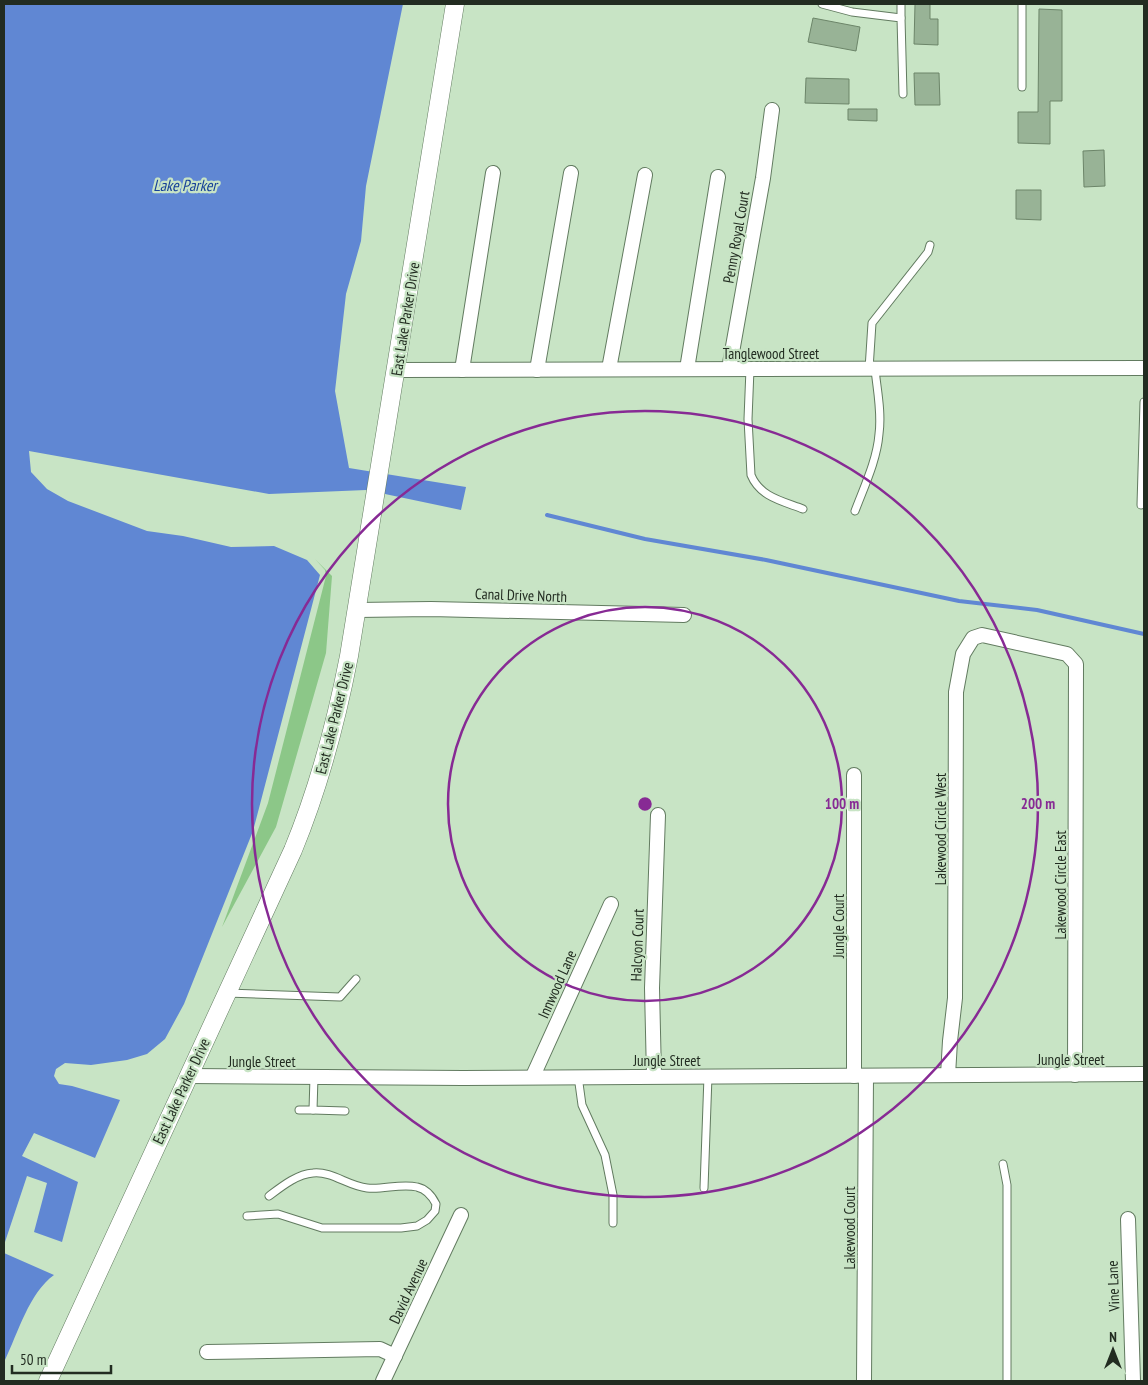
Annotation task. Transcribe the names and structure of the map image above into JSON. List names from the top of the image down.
{
  "streets": {
    "street": [
      "Penny Royal Court",
      "East Lake Parker Drive",
      "Tanglewood Street",
      "Canal Drive North",
      "Lakewood Circle West",
      "Lakewood Circle East",
      "Jungle Court",
      "Halcyon Court",
      "Innwood Lane",
      "Jungle Street",
      "Lakewood Court",
      "Vine Lane",
      "David Avenue"
    ]
  },
  "crossings": [
    ["Penny Royal Court", "Tanglewood Street"],
    ["East Lake Parker Drive", "Tanglewood Street"],
    ["East Lake Parker Drive", "Canal Drive North"],
    ["East Lake Parker Drive", "Jungle Street"],
    ["Lakewood Circle West", "Lakewood Circle East"],
    ["Lakewood Circle West", "Jungle Street"],
    ["Lakewood Circle East", "Jungle Street"],
    ["Jungle Court", "Jungle Street"],
    ["Jungle Court", "Lakewood Court"],
    ["Halcyon Court", "Jungle Street"],
    ["Innwood Lane", "Jungle Street"],
    ["Jungle Street", "Lakewood Court"]
  ],
  "water": ["Lake Parker"],
  "scale_bar": "50 m",
  "north": "top",
  "rings": ["100 m", "200 m"]
}
